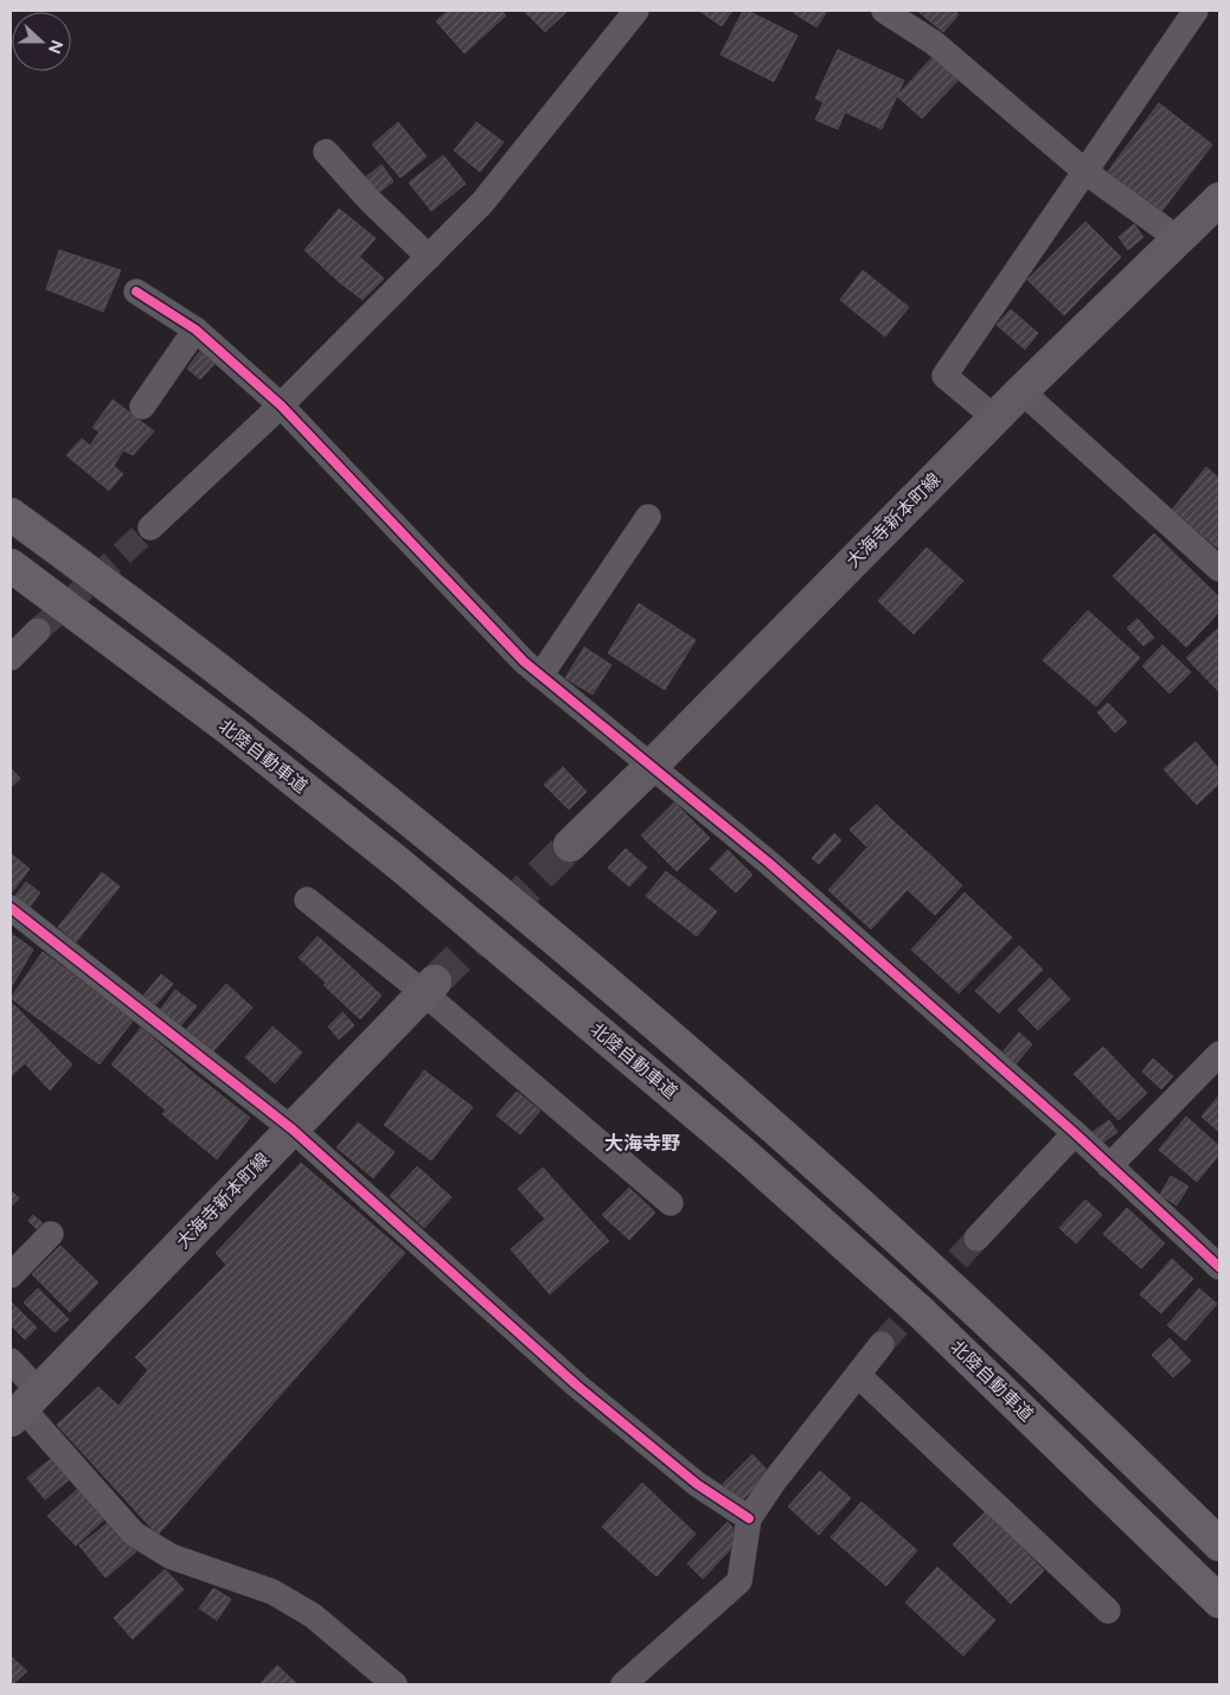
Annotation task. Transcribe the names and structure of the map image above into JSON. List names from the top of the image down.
{
  "streets": {
    "highway": ["北陸自動車道"],
    "main road": ["大海寺新本町線"]
  },
  "districts": ["大海寺野"],
  "north": "right"
}
